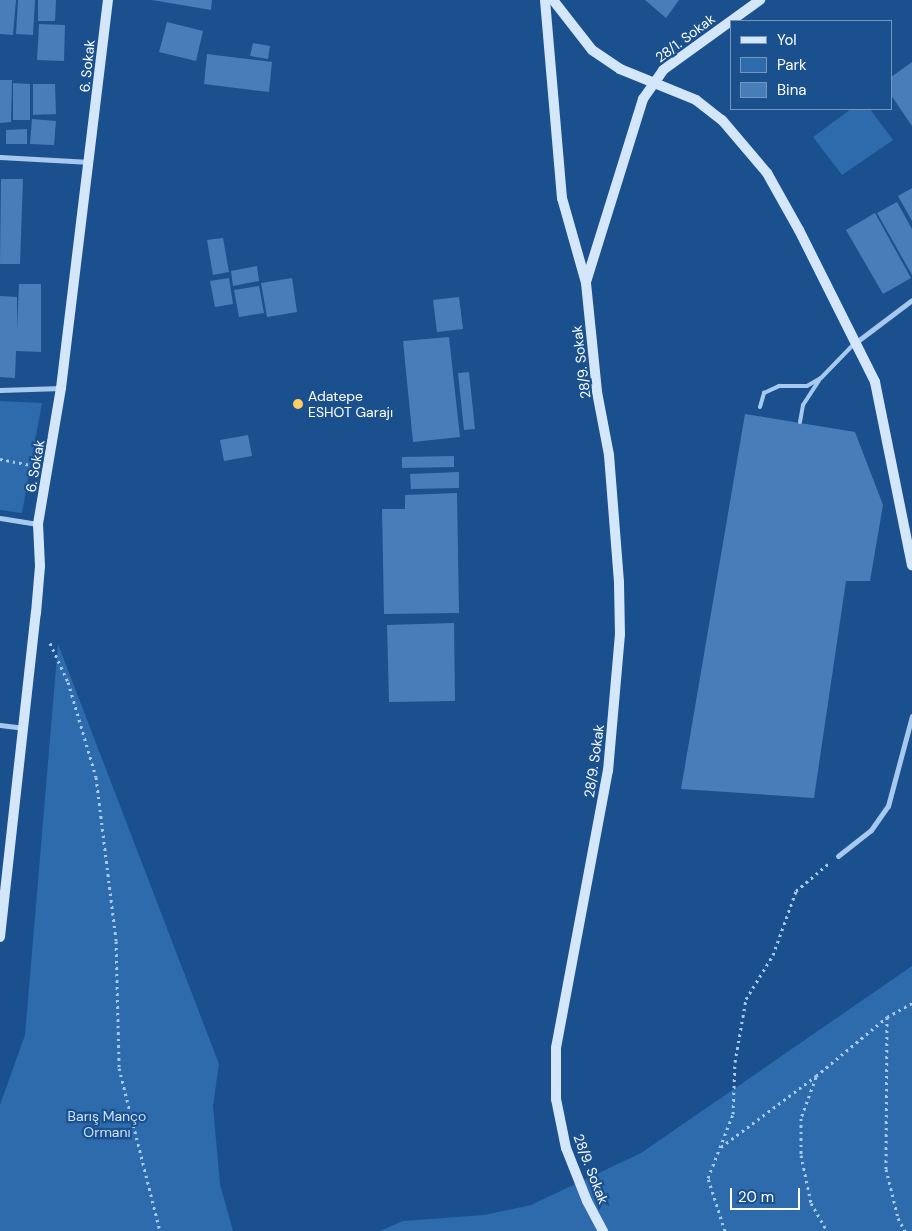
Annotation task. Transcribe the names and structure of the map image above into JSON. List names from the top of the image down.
{
  "streets": {
    "street": ["28/1. Sokak", "6. Sokak", "28/9. Sokak"]
  },
  "crossings": [
    ["28/1. Sokak", "28/9. Sokak"]
  ],
  "parks": ["Barış Manço Ormanı"],
  "places": ["Adatepe ESHOT Garajı"],
  "legend": ["Yol", "Park", "Bina"],
  "scale_bar": "20 m"
}
